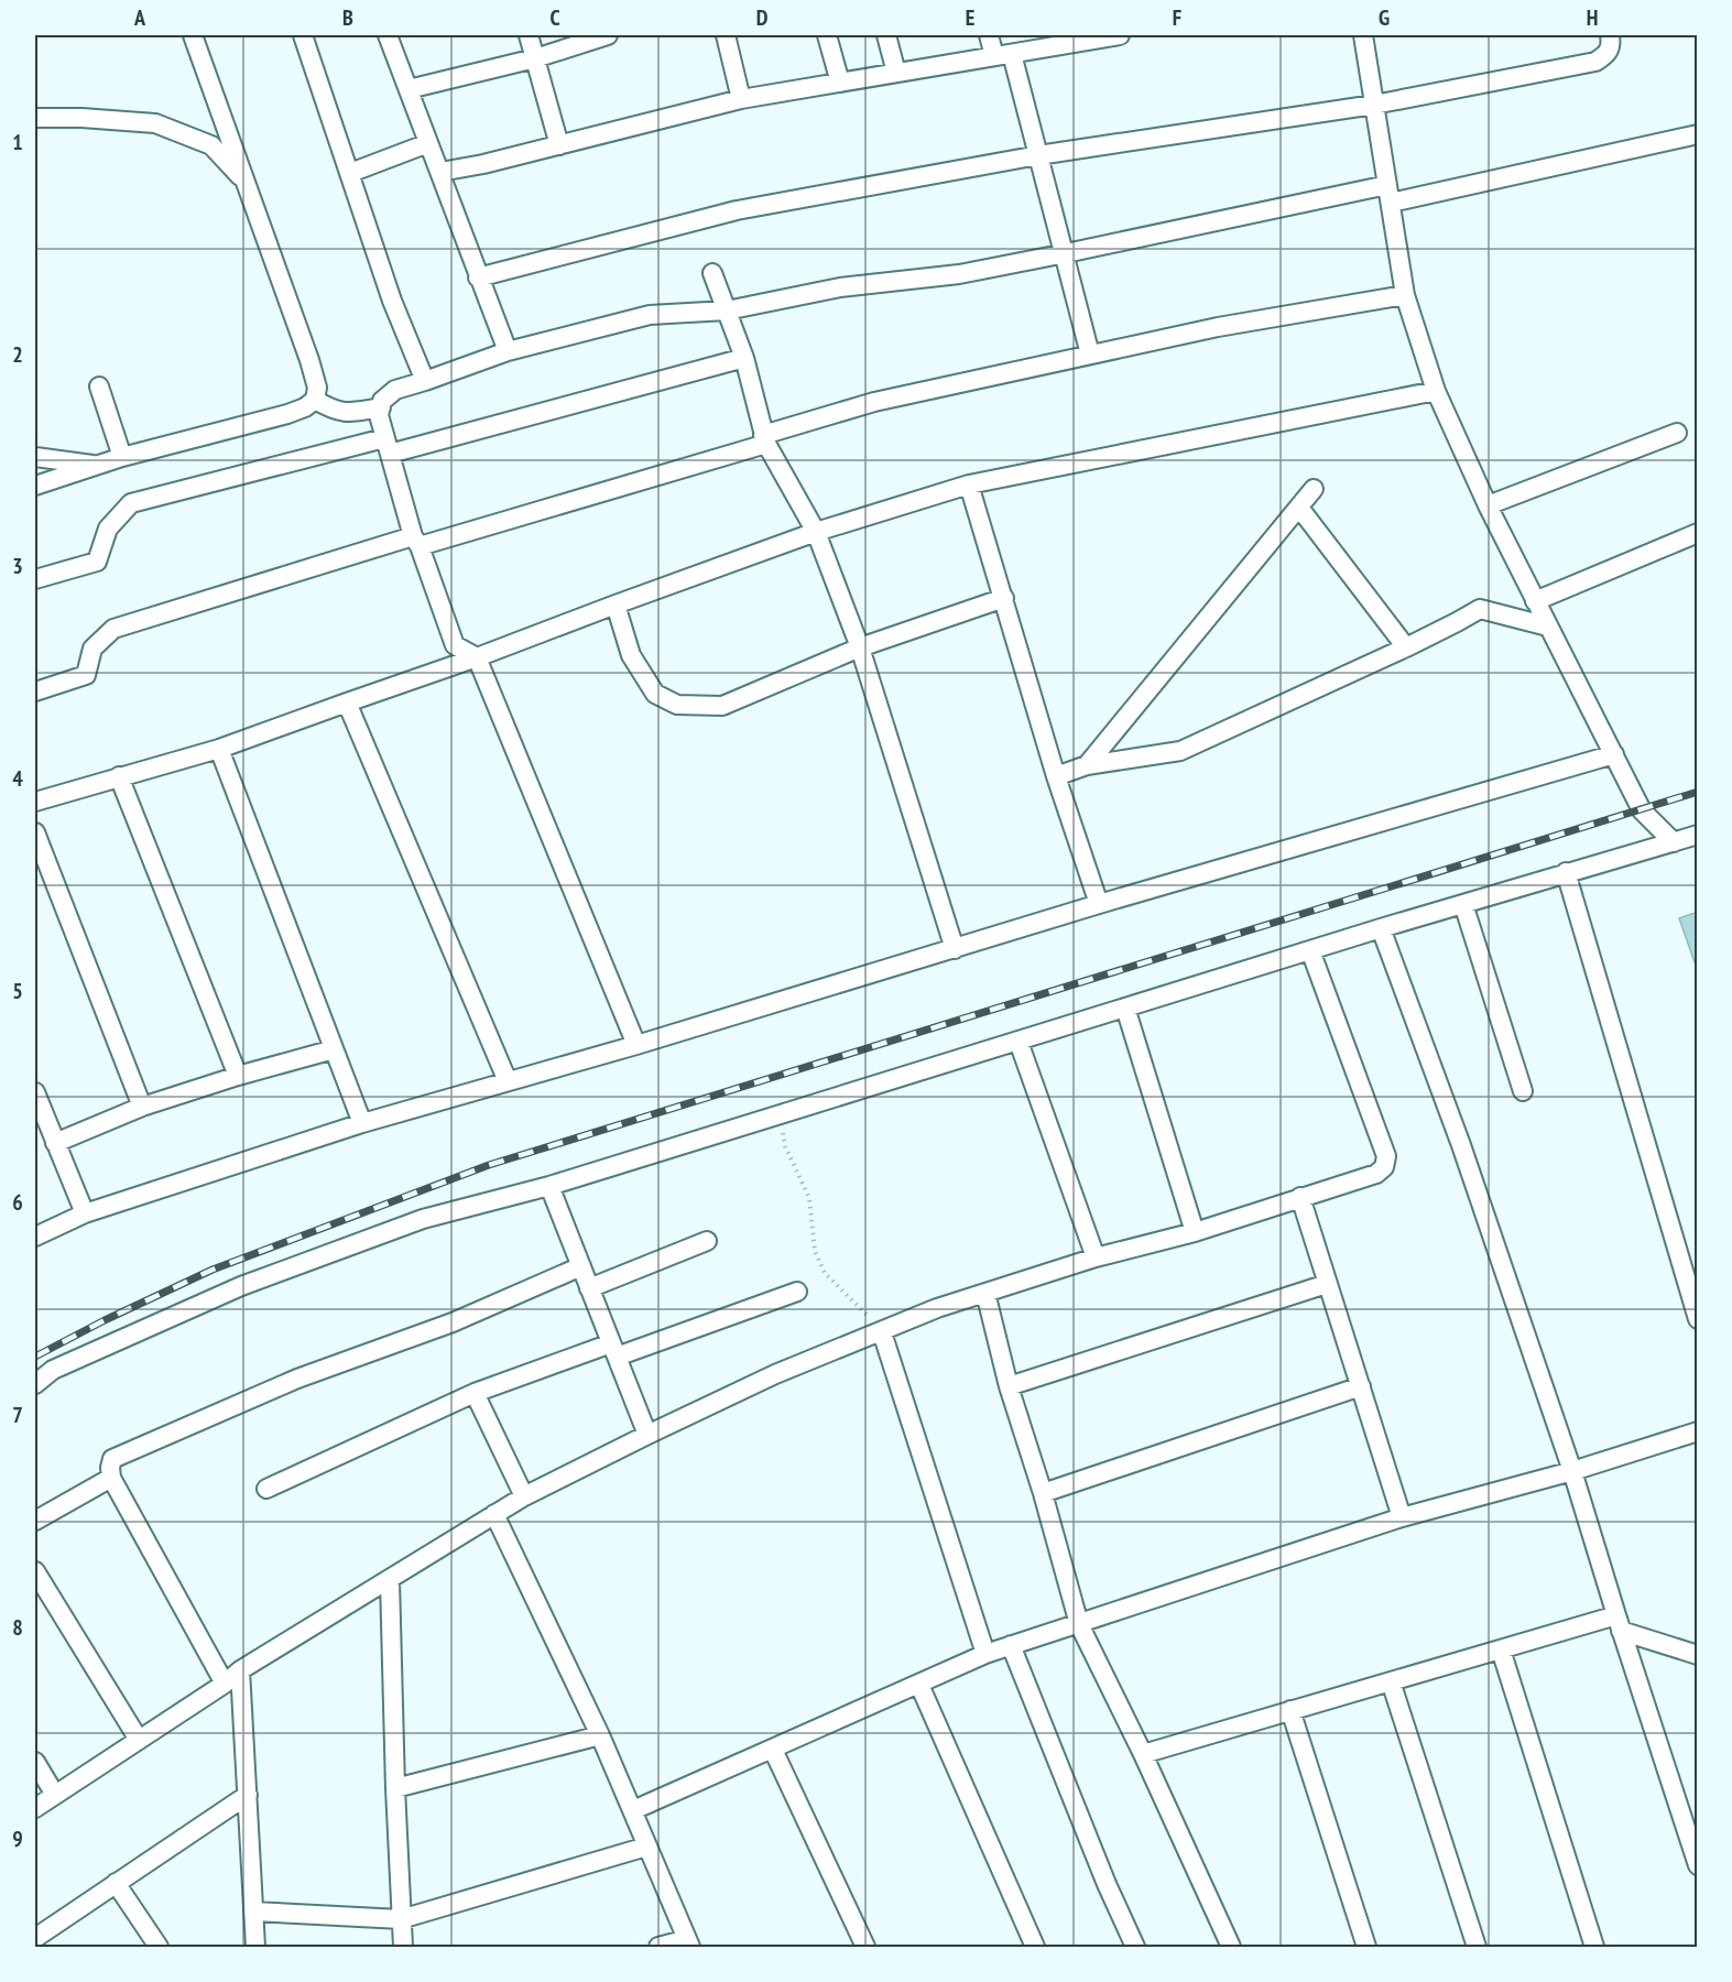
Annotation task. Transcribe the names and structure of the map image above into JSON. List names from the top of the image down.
{
  "grid": {
    "columns": [
      "A",
      "B",
      "C",
      "D",
      "E",
      "F",
      "G",
      "H"
    ],
    "rows": [
      "1",
      "2",
      "3",
      "4",
      "5",
      "6",
      "7",
      "8",
      "9"
    ]
  }
}
